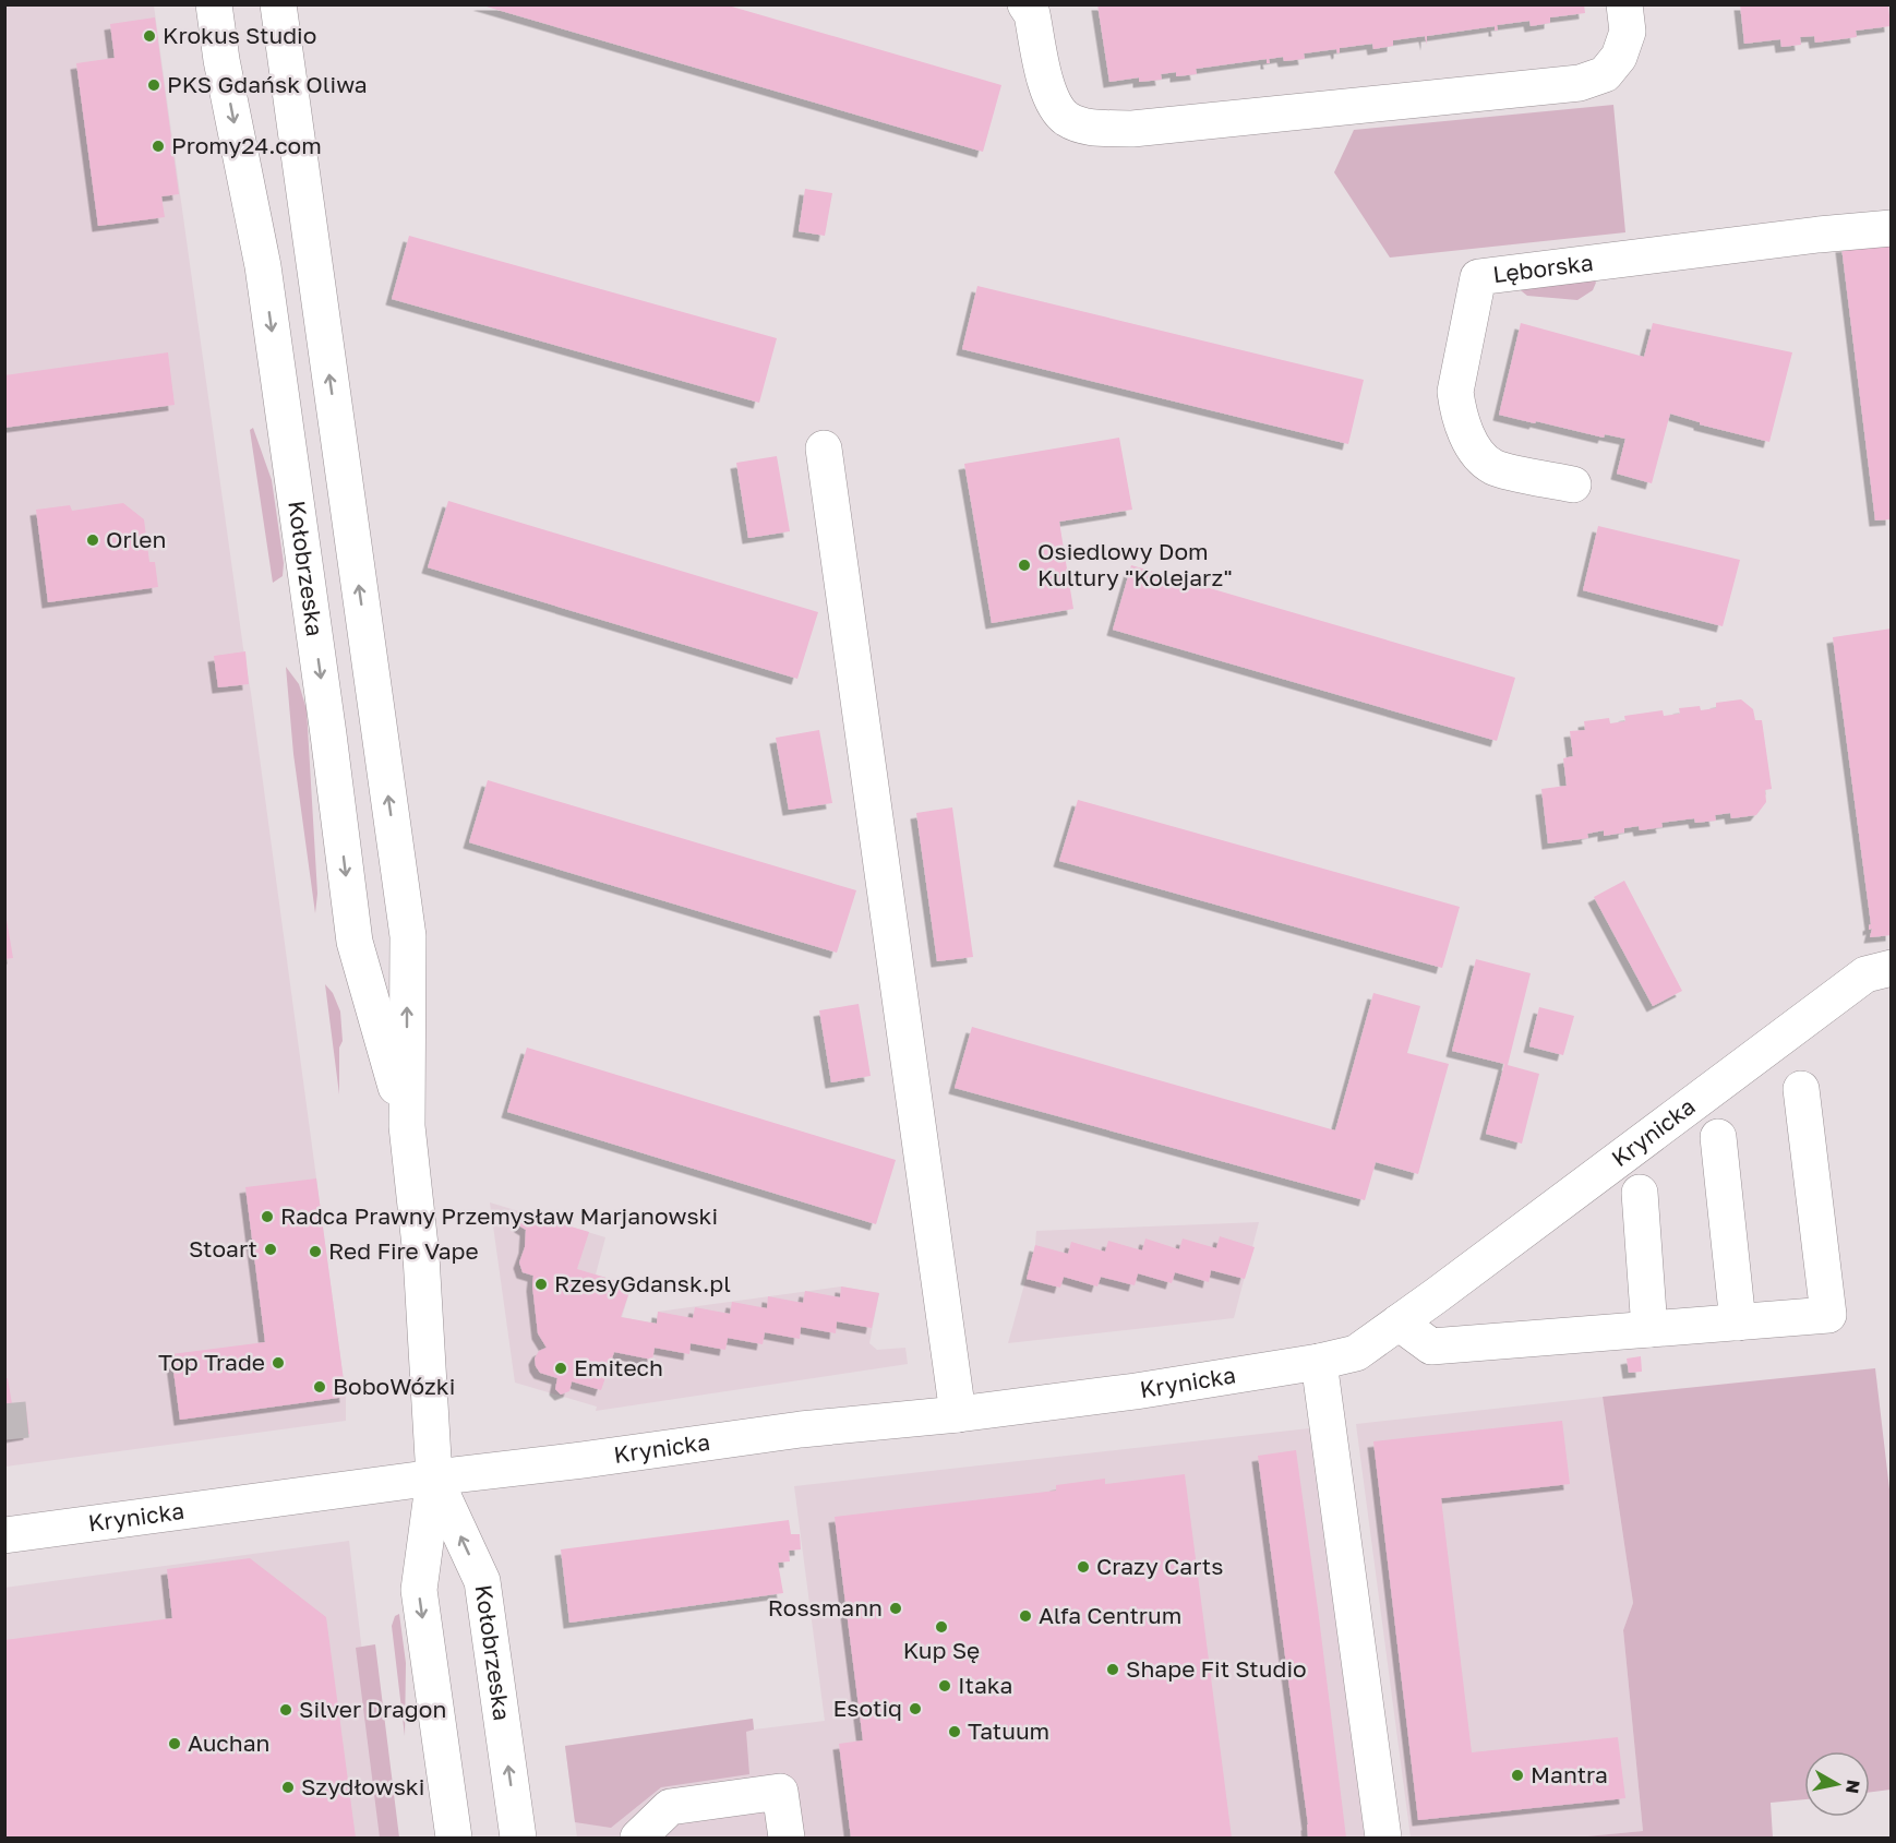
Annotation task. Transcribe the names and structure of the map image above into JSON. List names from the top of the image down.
{
  "streets": {
    "street": ["Lęborska", "Kołobrzeska", "Krynicka"]
  },
  "crossings": [
    ["Kołobrzeska", "Krynicka"]
  ],
  "places": [
    "Krokus Studio",
    "PKS Gdańsk Oliwa",
    "Promy24.com",
    "Orlen",
    "Osiedlowy Dom Kultury \"Kolejarz\"",
    "Radca Prawny Przemysław Marjanowski",
    "Stoart",
    "Red Fire Vape",
    "RzesyGdansk.pl",
    "Top Trade",
    "Emitech",
    "BoboWózki",
    "Crazy Carts",
    "Rossmann",
    "Alfa Centrum",
    "Kup Sę",
    "Shape Fit Studio",
    "Itaka",
    "Esotiq",
    "Silver Dragon",
    "Tatuum",
    "Auchan",
    "Mantra",
    "Szydłowski"
  ],
  "north": "right"
}
